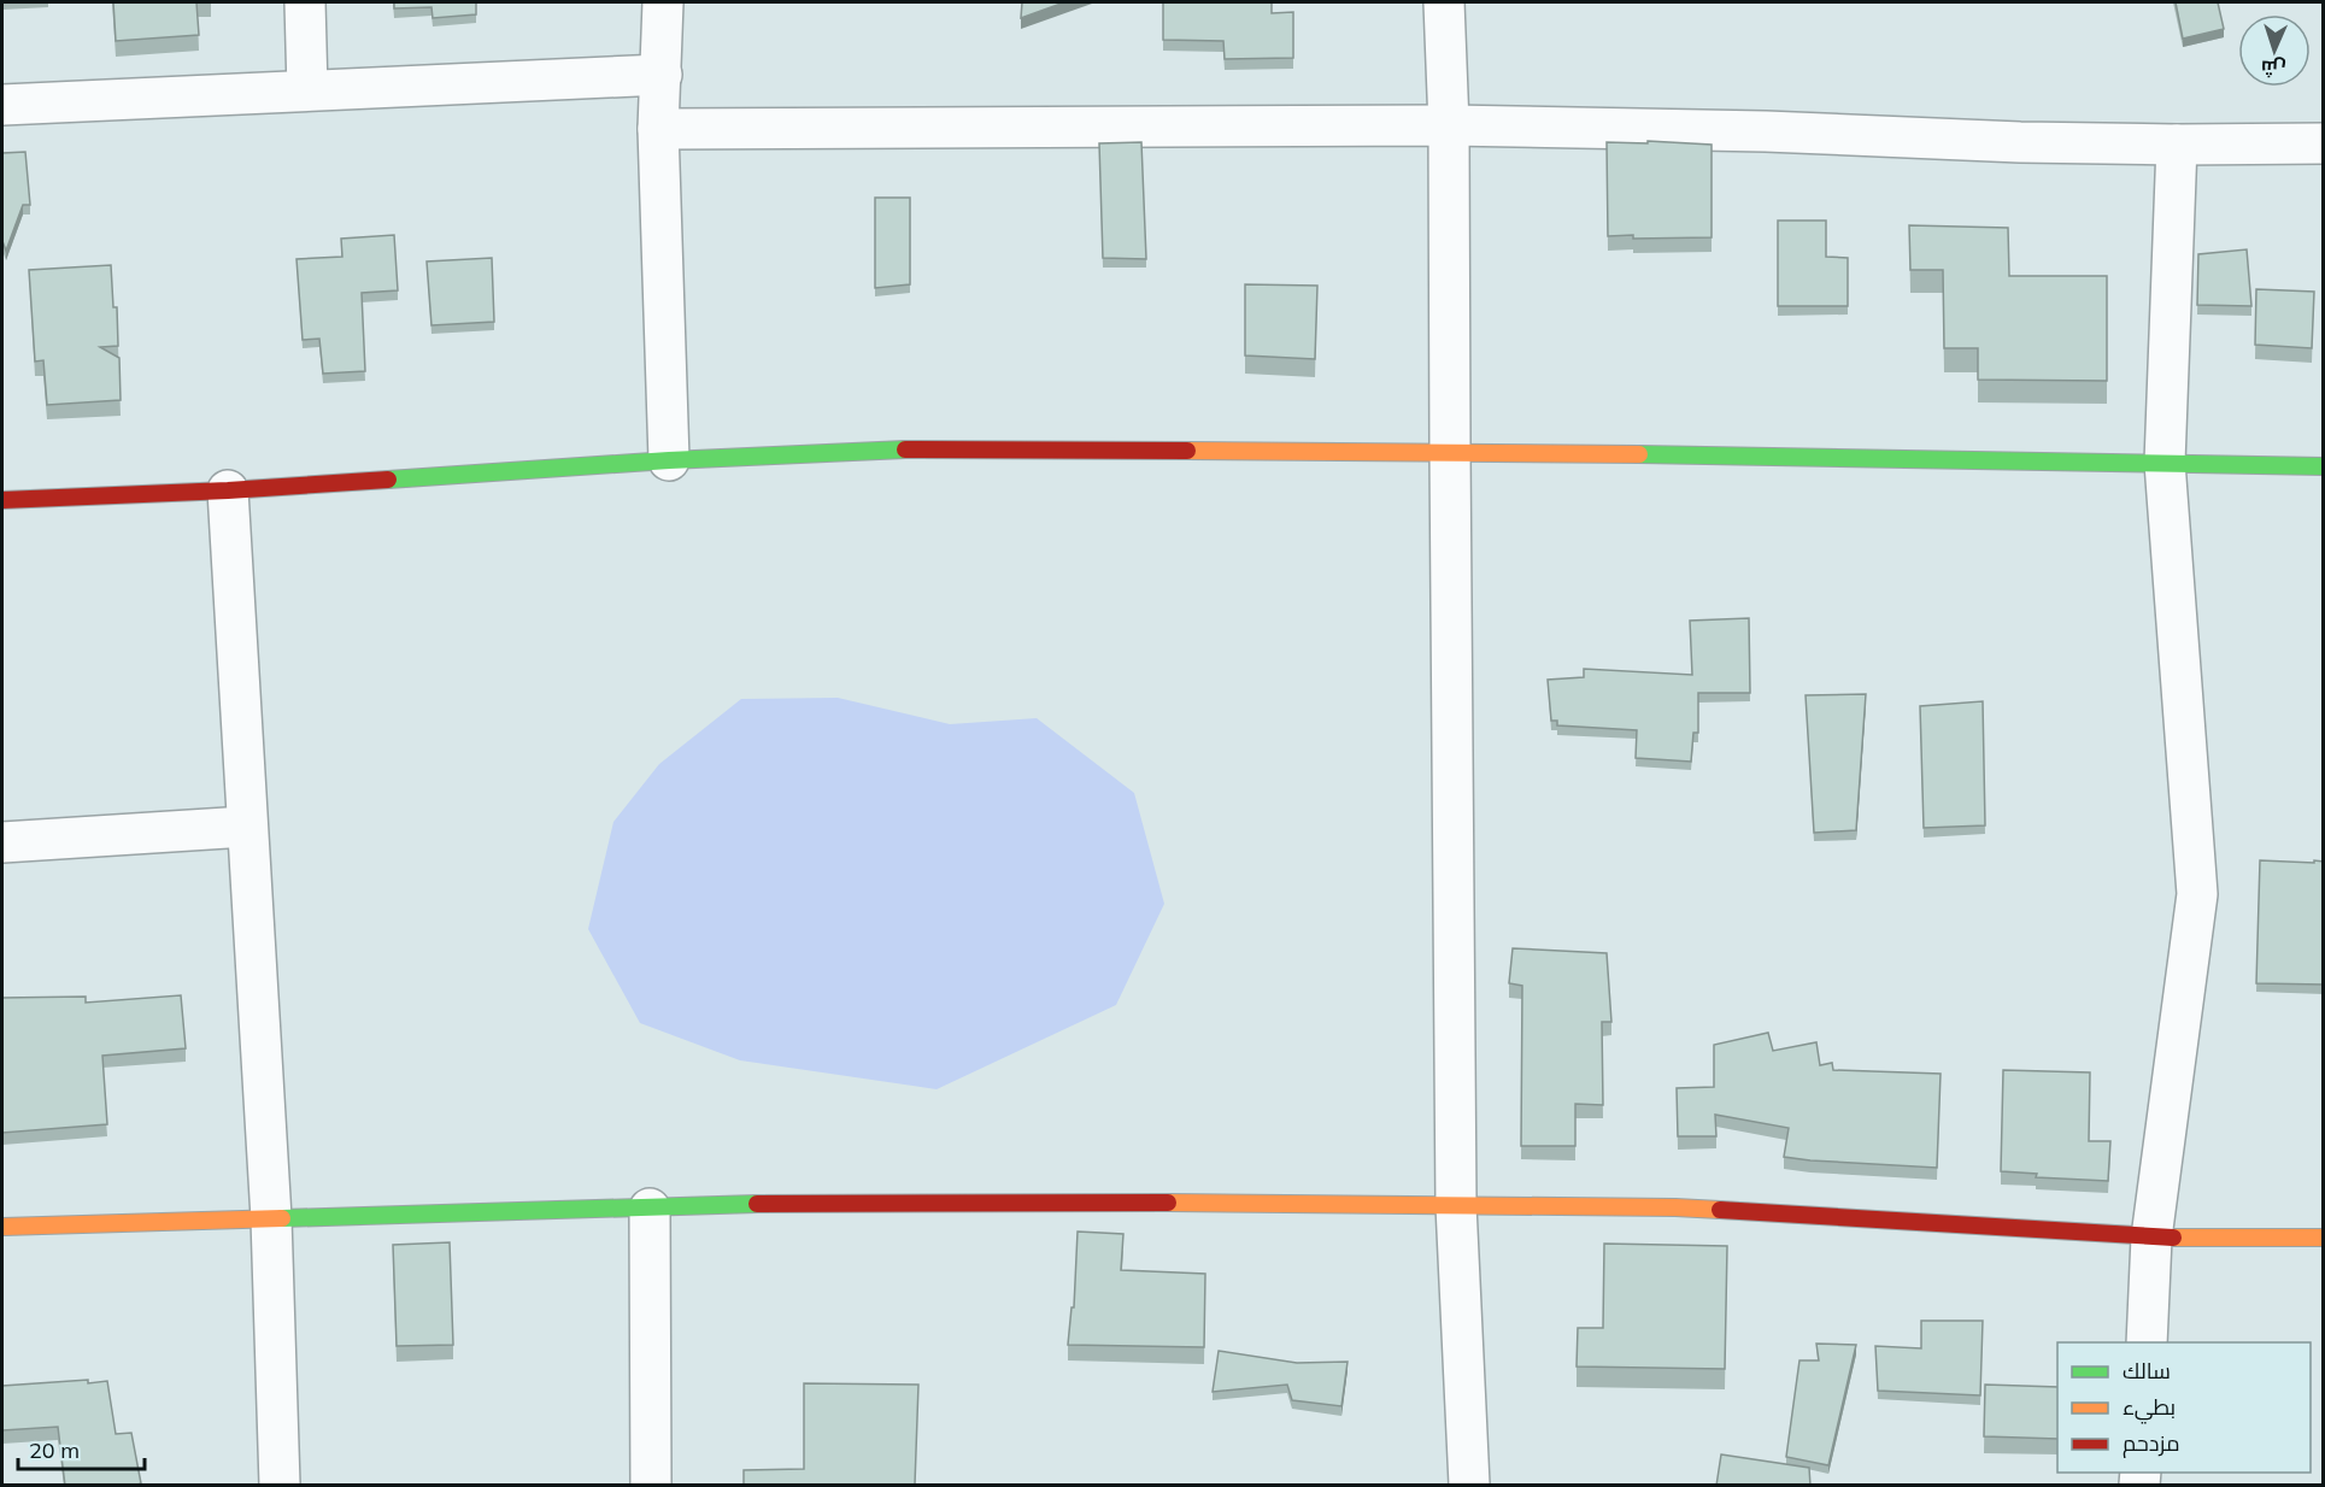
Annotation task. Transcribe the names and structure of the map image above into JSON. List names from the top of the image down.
{
  "legend": ["سالك", "بطيء", "مزدحم"],
  "scale_bar": "20 m",
  "north": "bottom"
}
